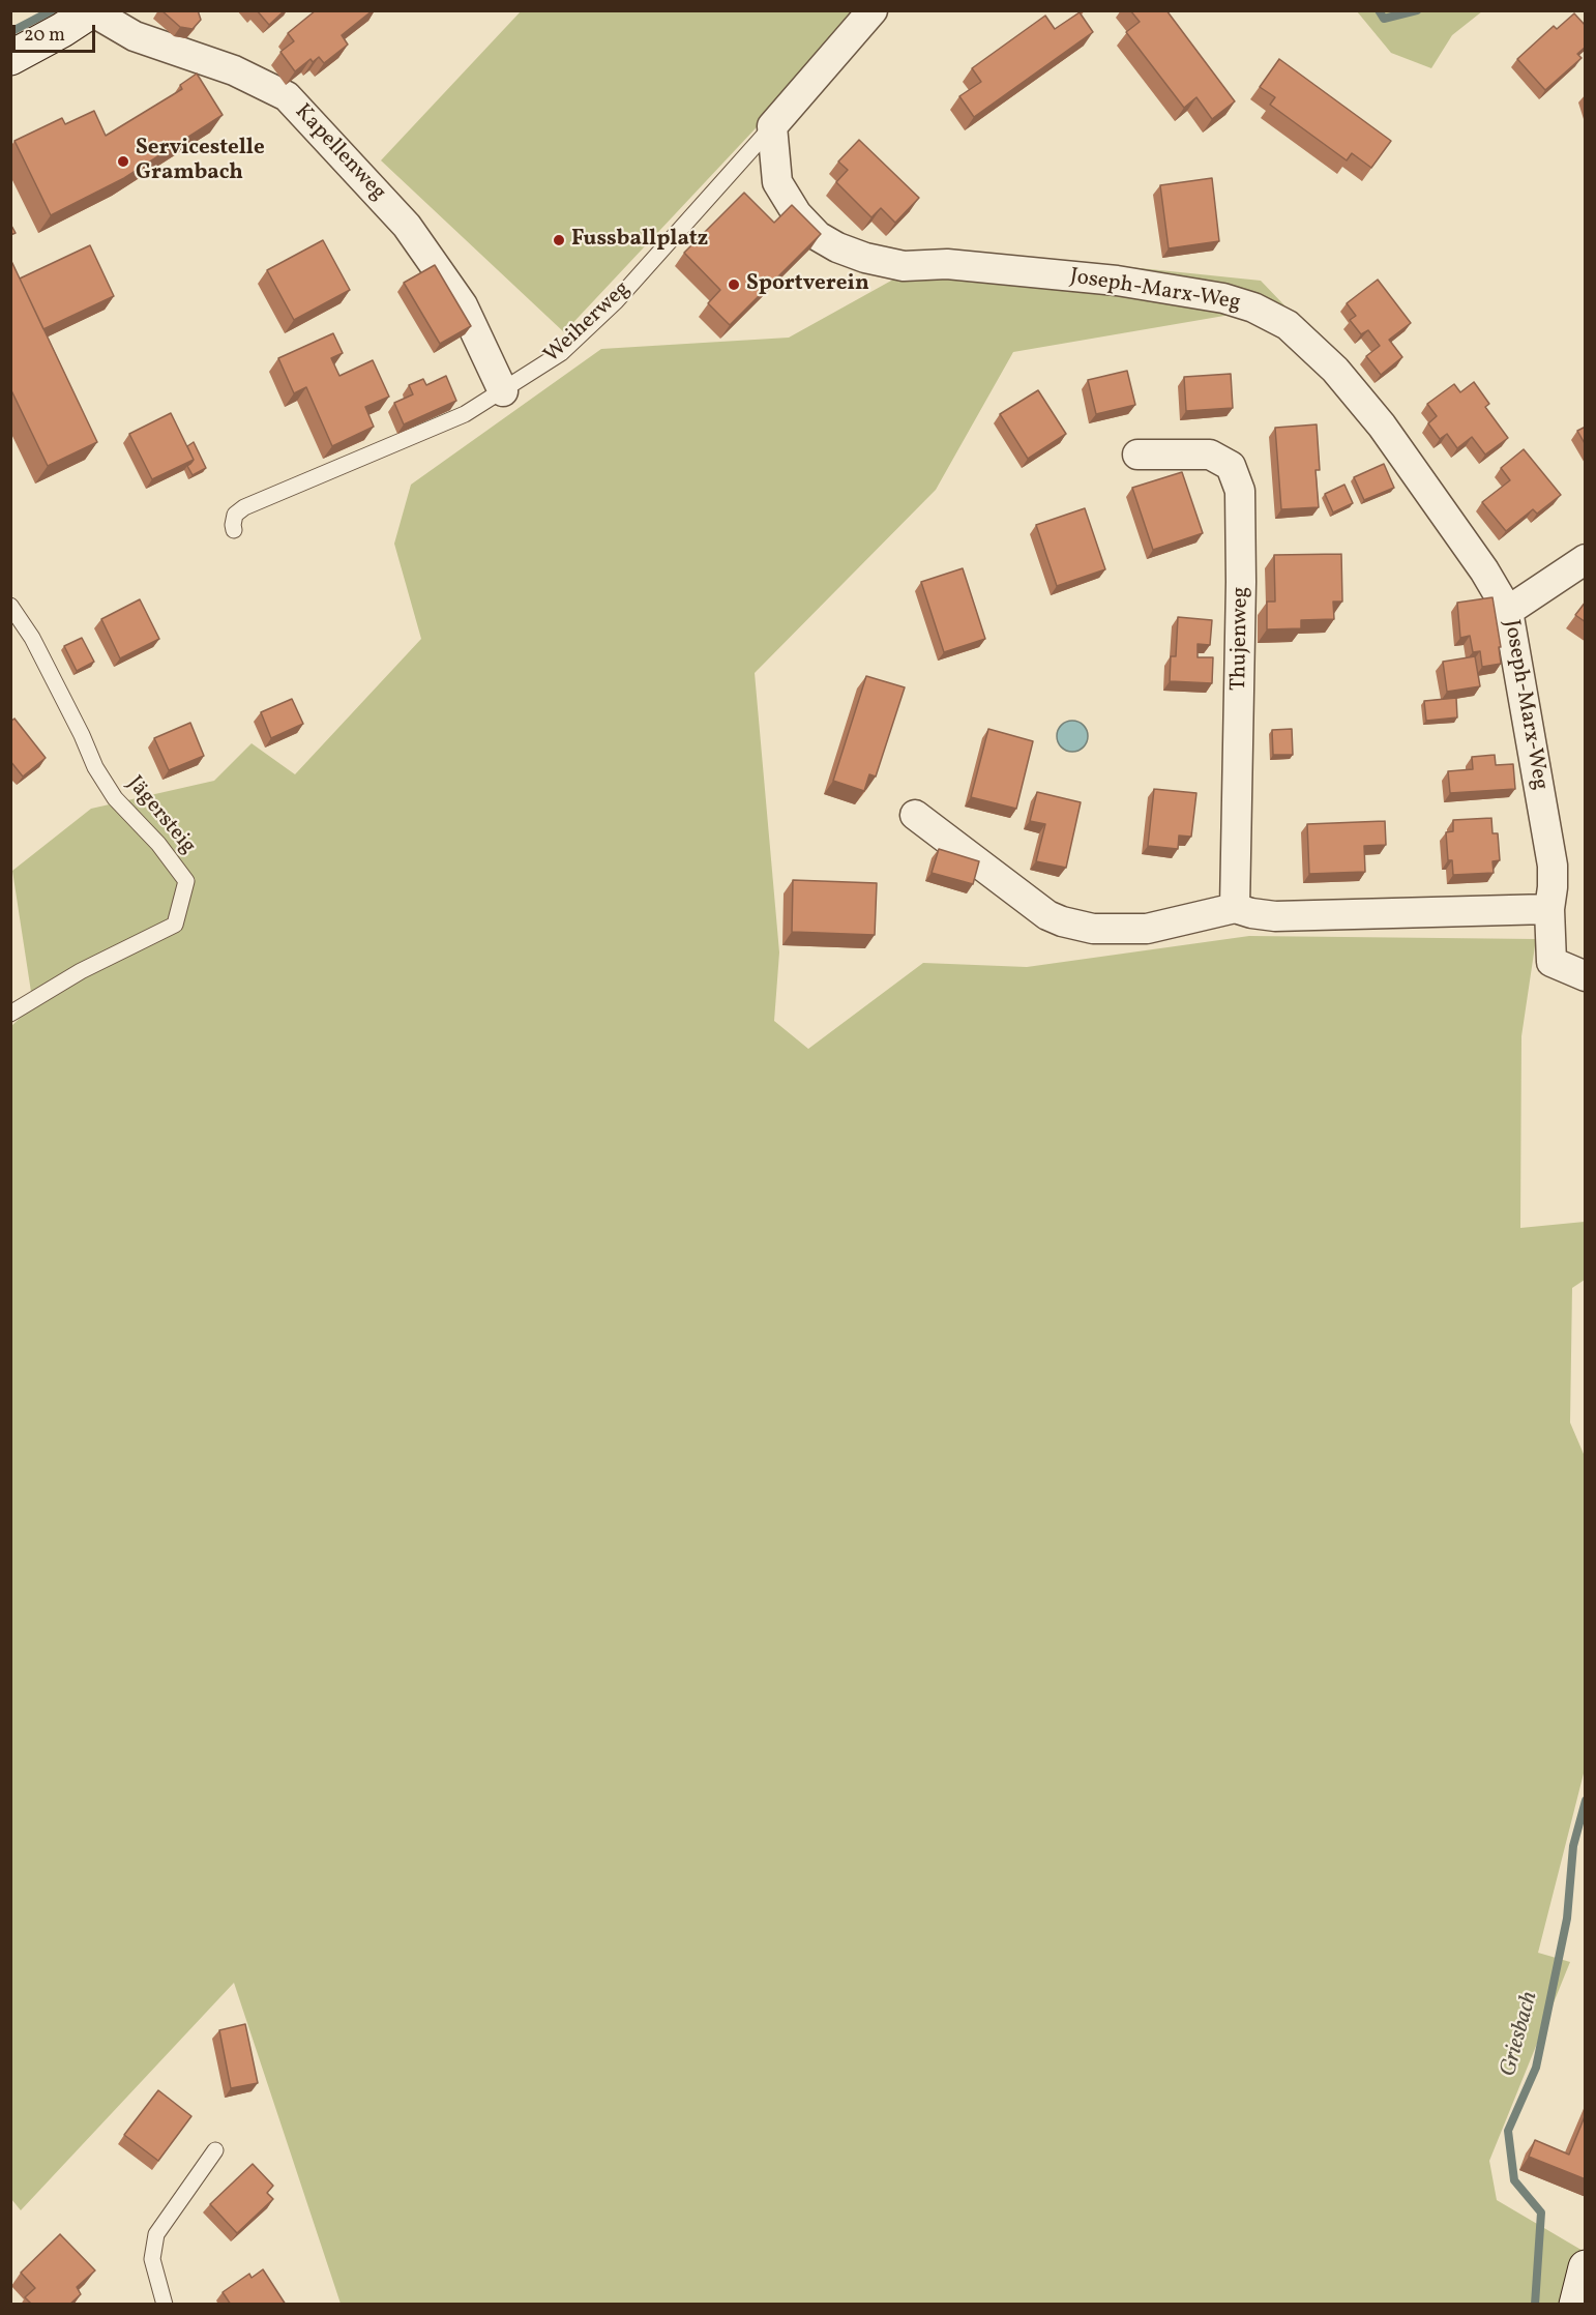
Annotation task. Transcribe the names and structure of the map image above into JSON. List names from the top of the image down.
{
  "streets": {
    "street": [
      "Kapellenweg",
      "Joseph-Marx-Weg",
      "Weiherweg",
      "Thujenweg"
    ],
    "lane": ["Jägersteig"]
  },
  "crossings": [
    ["Kapellenweg", "Weiherweg"],
    ["Joseph-Marx-Weg", "Weiherweg"]
  ],
  "water": ["Griesbach"],
  "places": ["Servicestelle Grambach", "Fussballplatz", "Sportverein"],
  "scale_bar": "20 m"
}
